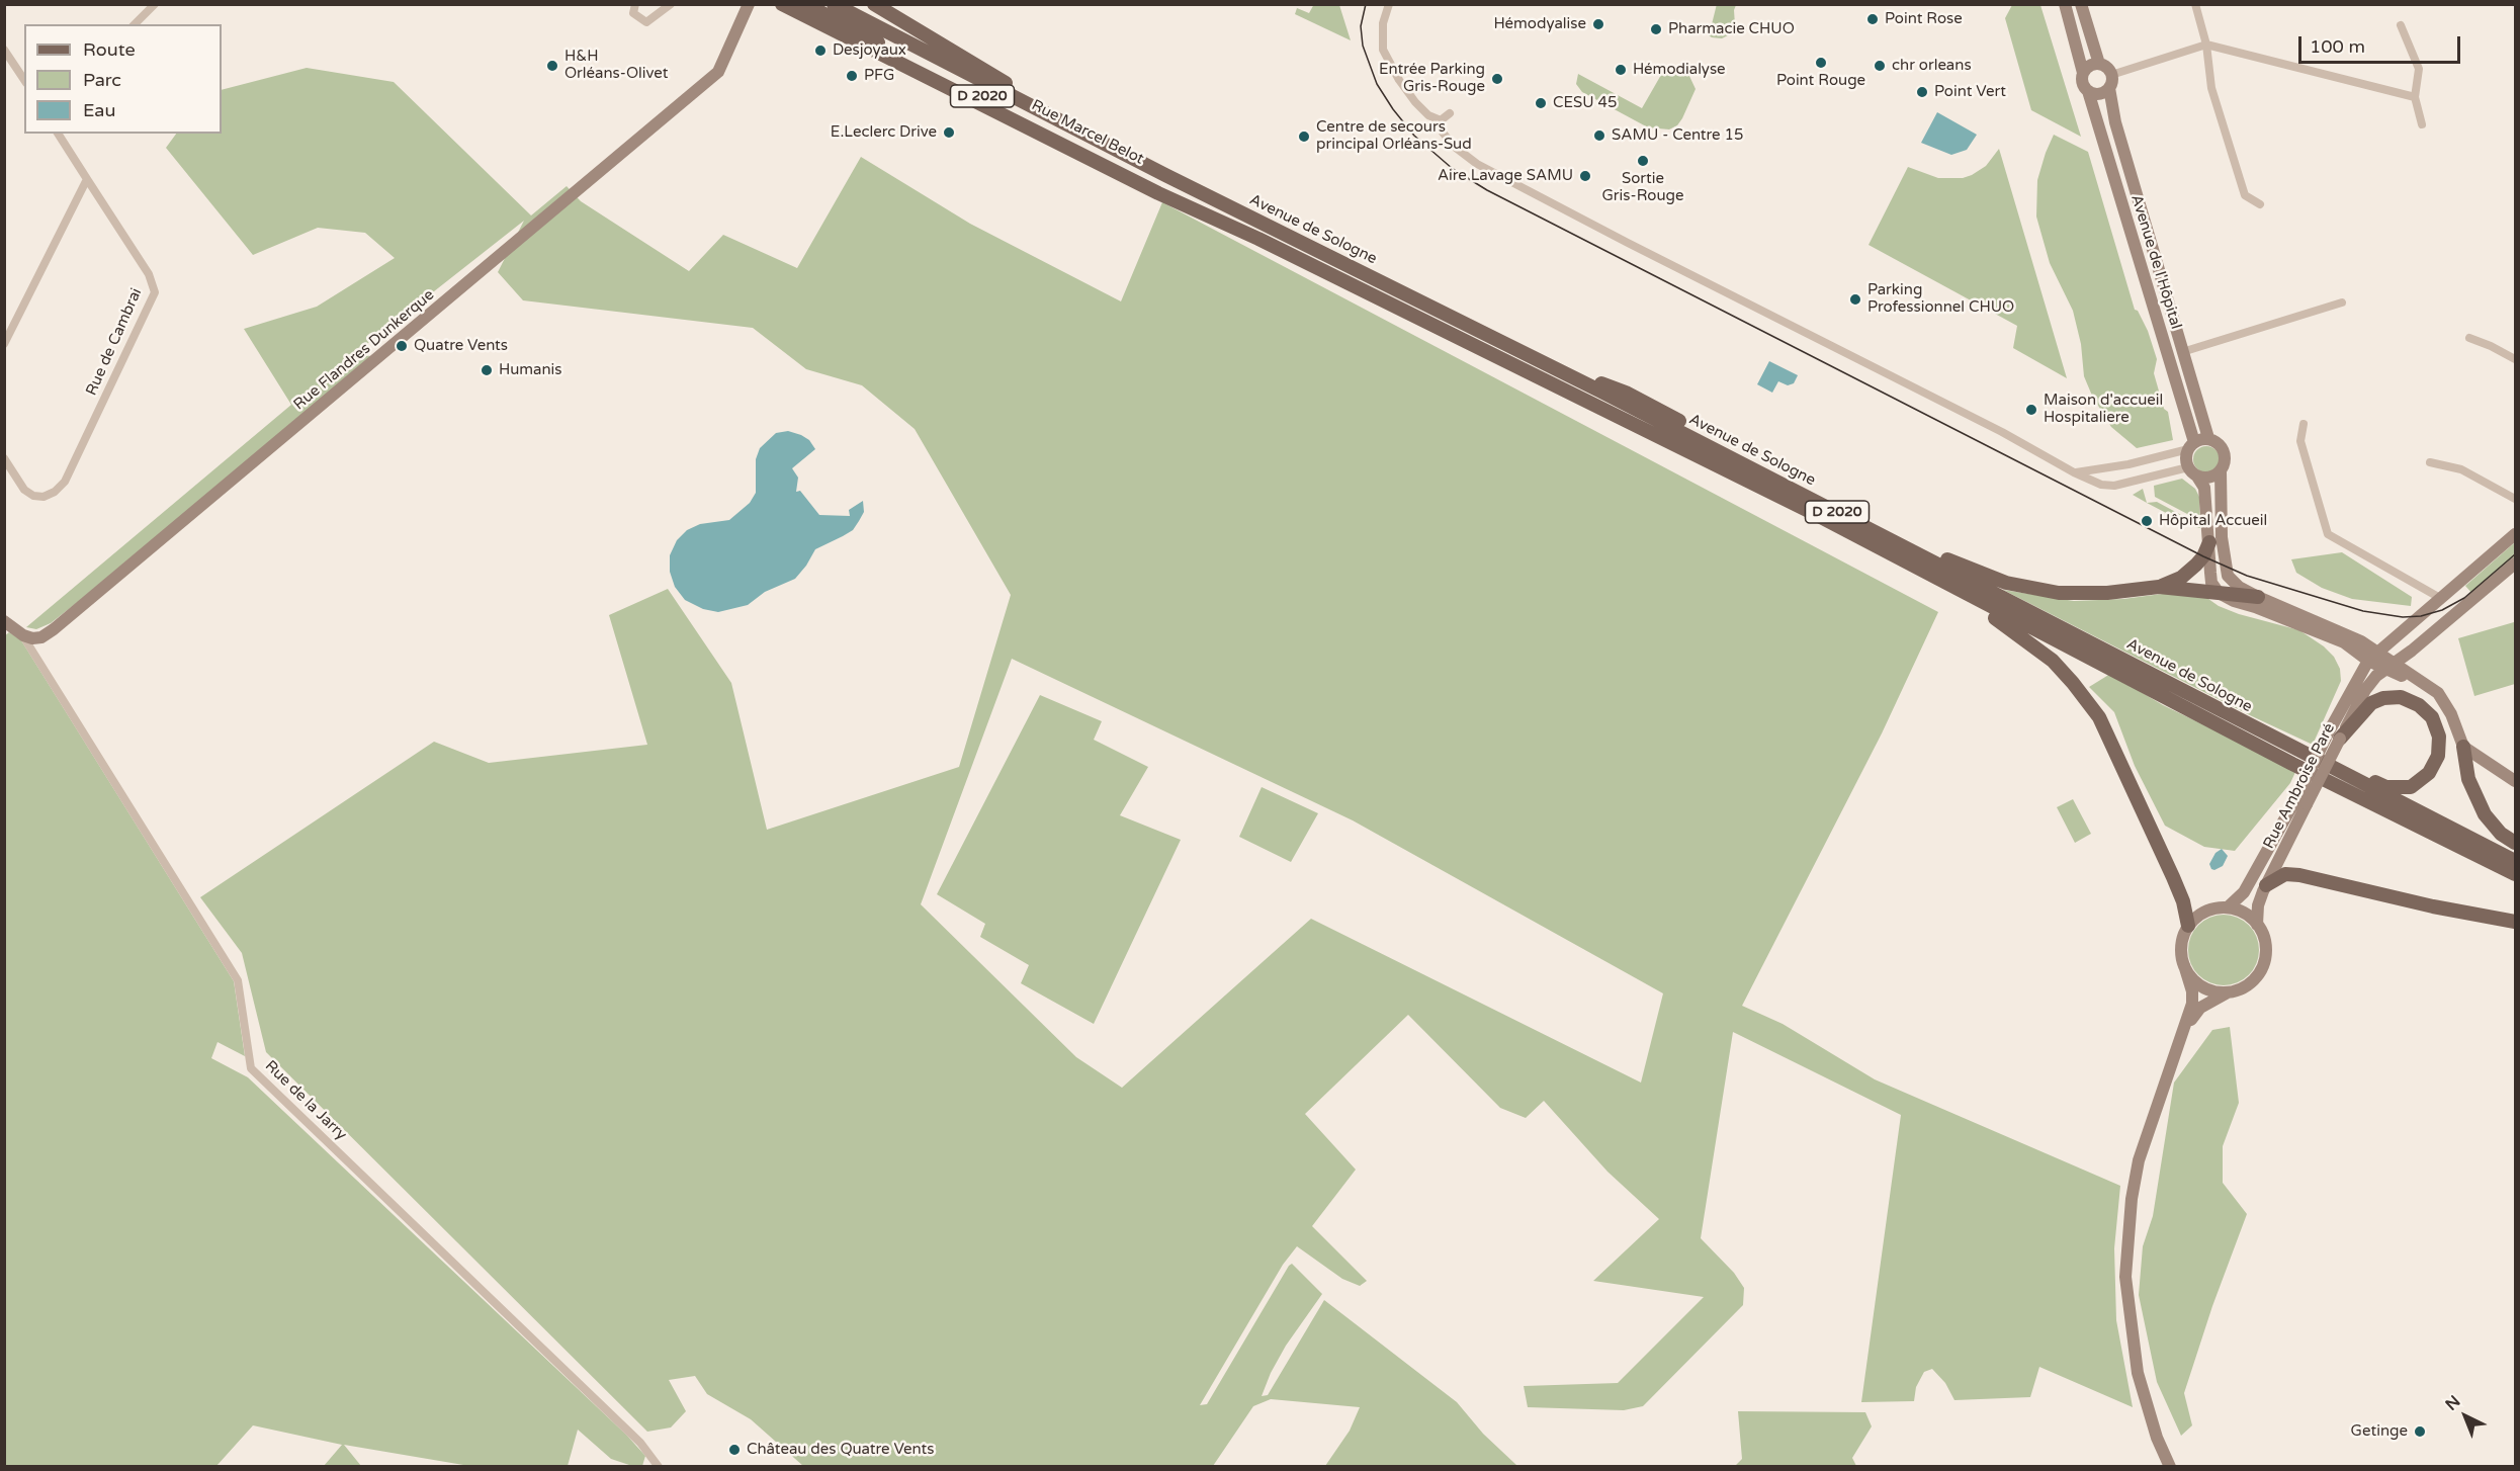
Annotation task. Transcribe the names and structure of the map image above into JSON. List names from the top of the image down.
{
  "streets": {
    "main road": ["D 2020", "Rue Marcel Belot", "Avenue de Sologne"],
    "street": [
      "Avenue de l'Hôpital",
      "Rue de Cambrai",
      "Rue Flandres Dunkerque",
      "Rue Ambroise Paré",
      "Rue de la Jarry"
    ]
  },
  "crossings": [
    ["D 2020", "Rue Marcel Belot"],
    ["Rue Marcel Belot", "Avenue de Sologne"],
    ["Rue Flandres Dunkerque", "Rue de la Jarry"]
  ],
  "places": [
    "Point Rose",
    "Hémodyalise",
    "Pharmacie CHUO",
    "Desjoyaux",
    "Point Rouge",
    "H&H Orléans-Olivet",
    "chr orleans",
    "Hémodialyse",
    "PFG",
    "Entrée Parking Gris-Rouge",
    "Point Vert",
    "CESU 45",
    "E.Leclerc Drive",
    "SAMU - Centre 15",
    "Centre de secours principal Orléans-Sud",
    "Sortie Gris-Rouge",
    "Aire Lavage SAMU",
    "Parking Professionnel CHUO",
    "Quatre Vents",
    "Humanis",
    "Maison d'accueil Hospitaliere",
    "Hôpital Accueil",
    "Getinge",
    "Château des Quatre Vents"
  ],
  "legend": ["Route", "Parc", "Eau"],
  "scale_bar": "100 m",
  "north": "top left"
}
